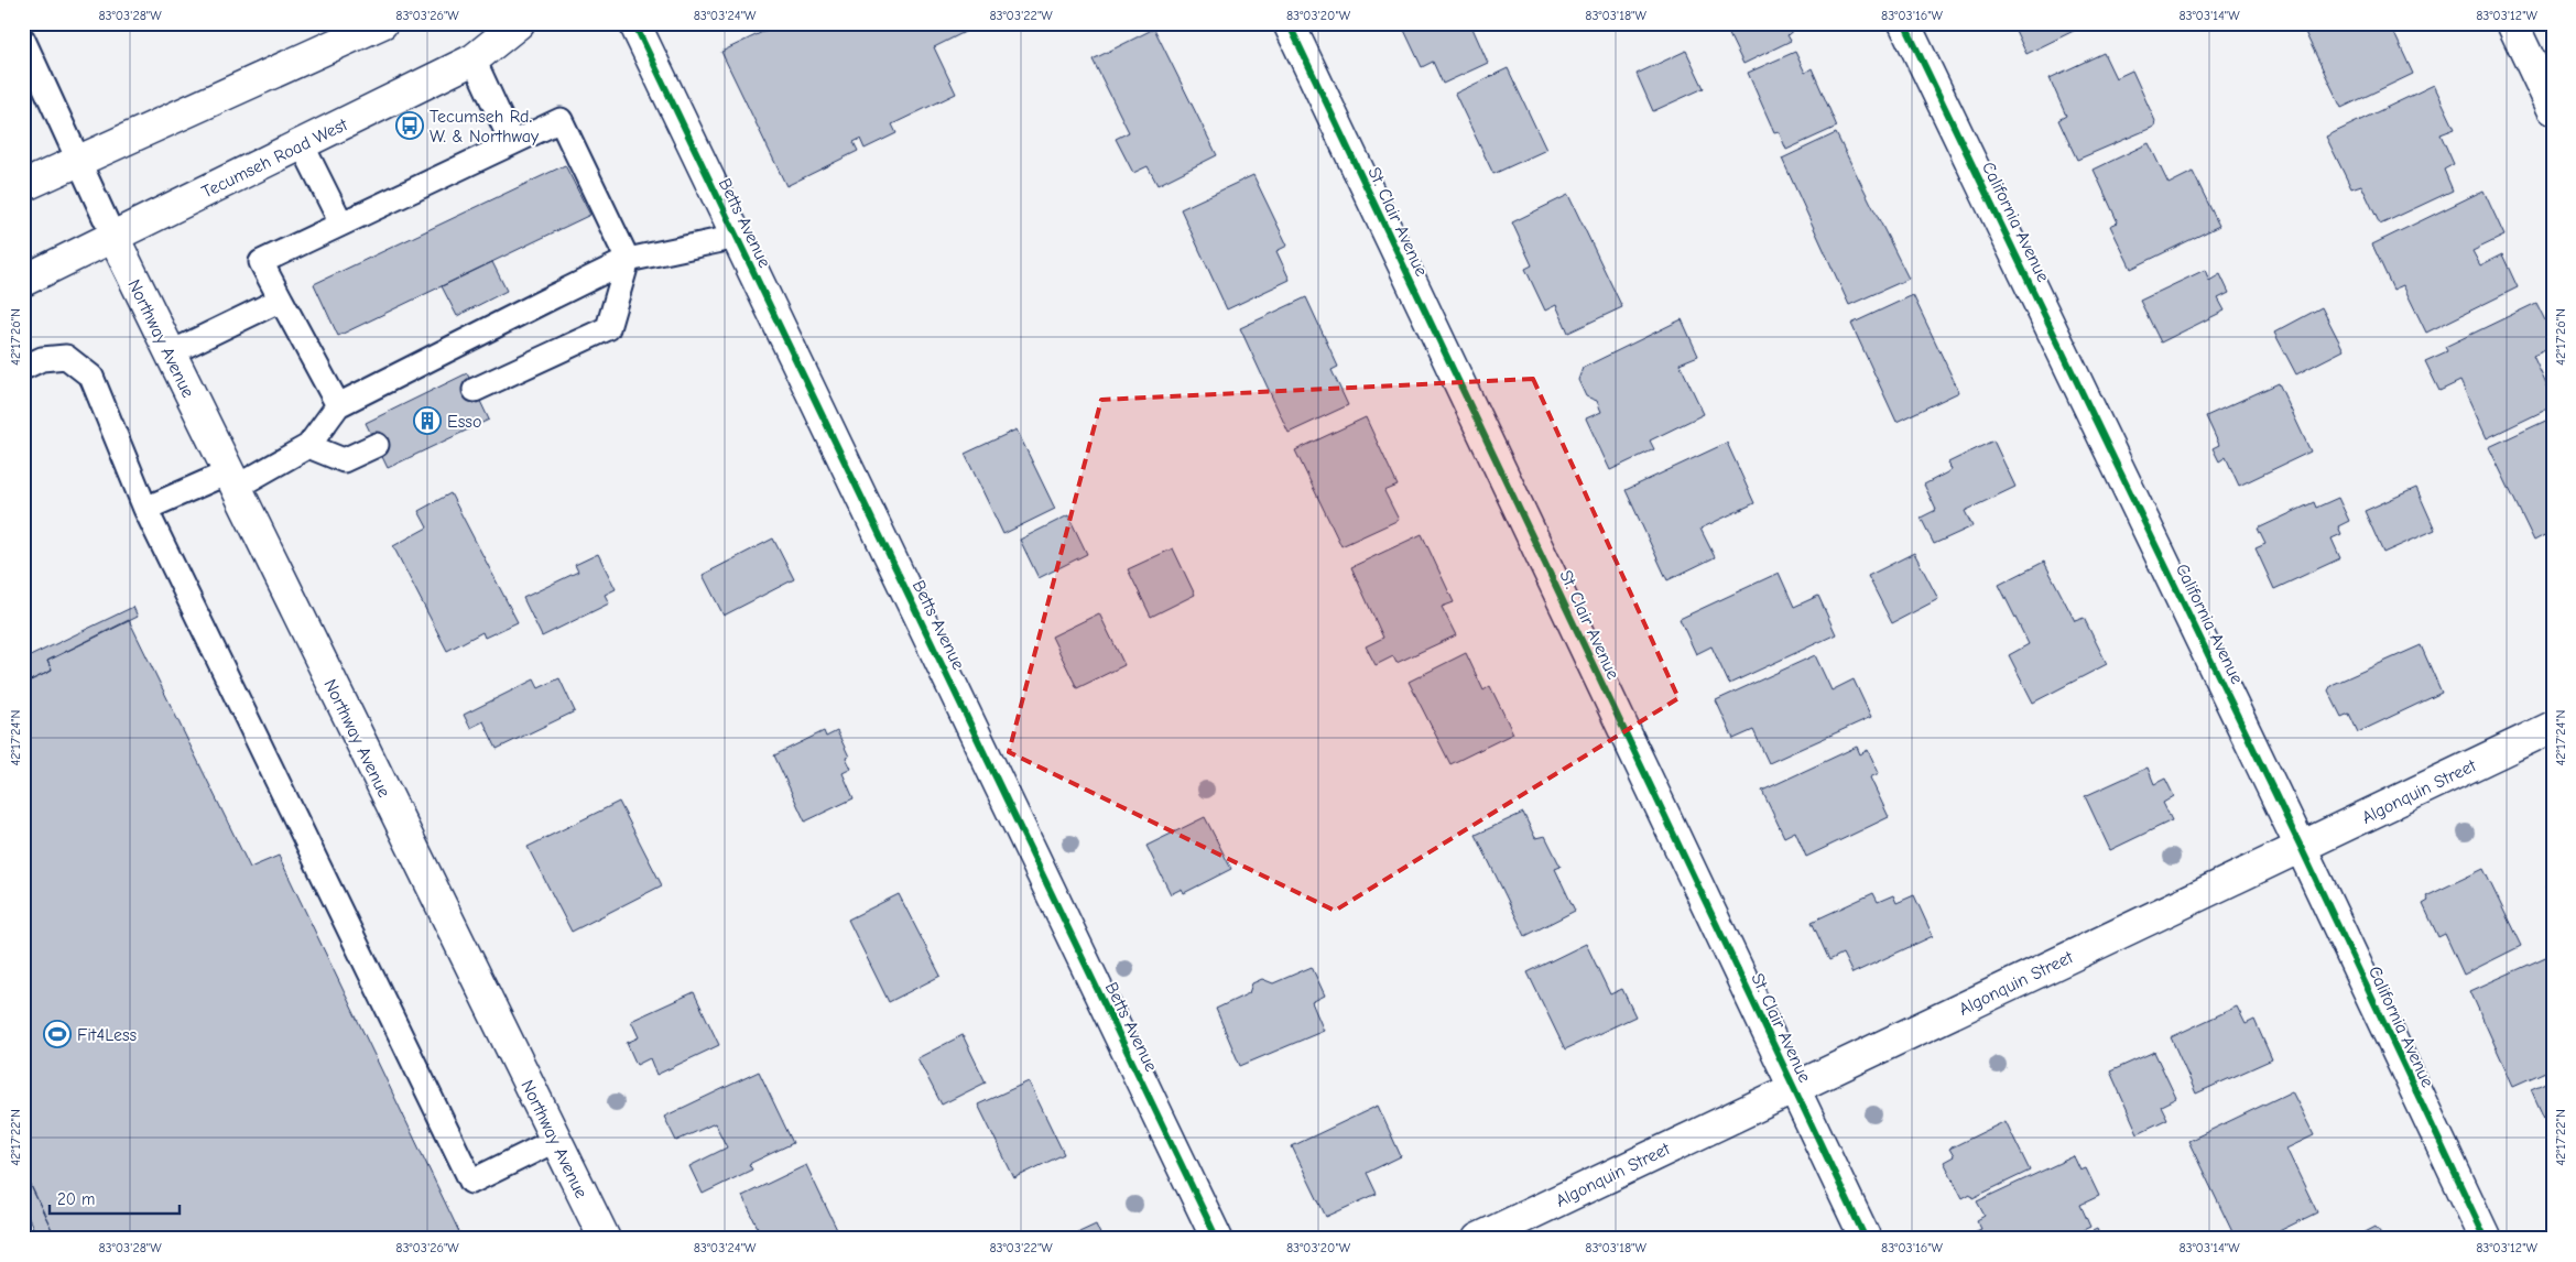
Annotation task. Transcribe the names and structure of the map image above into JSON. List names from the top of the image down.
{
  "streets": {
    "street": [
      "Tecumseh Road West",
      "St. Clair Avenue",
      "California Avenue",
      "Betts Avenue",
      "Northway Avenue",
      "Algonquin Street"
    ]
  },
  "crossings": [
    ["Tecumseh Road West", "Northway Avenue"],
    ["St. Clair Avenue", "Algonquin Street"],
    ["California Avenue", "Algonquin Street"]
  ],
  "places": {
    "bus stop": ["Tecumseh Rd. W. & Northway"],
    "building": ["Esso"],
    "sports": ["Fit4Less"]
  },
  "scale_bar": "20 m",
  "coordinates": [
    "83°03'28\"W",
    "83°03'26\"W",
    "83°03'24\"W",
    "83°03'22\"W",
    "83°03'20\"W",
    "83°03'18\"W",
    "83°03'16\"W",
    "83°03'14\"W",
    "83°03'12\"W",
    "42°17'26\"N",
    "42°17'24\"N",
    "42°17'22\"N"
  ]
}
